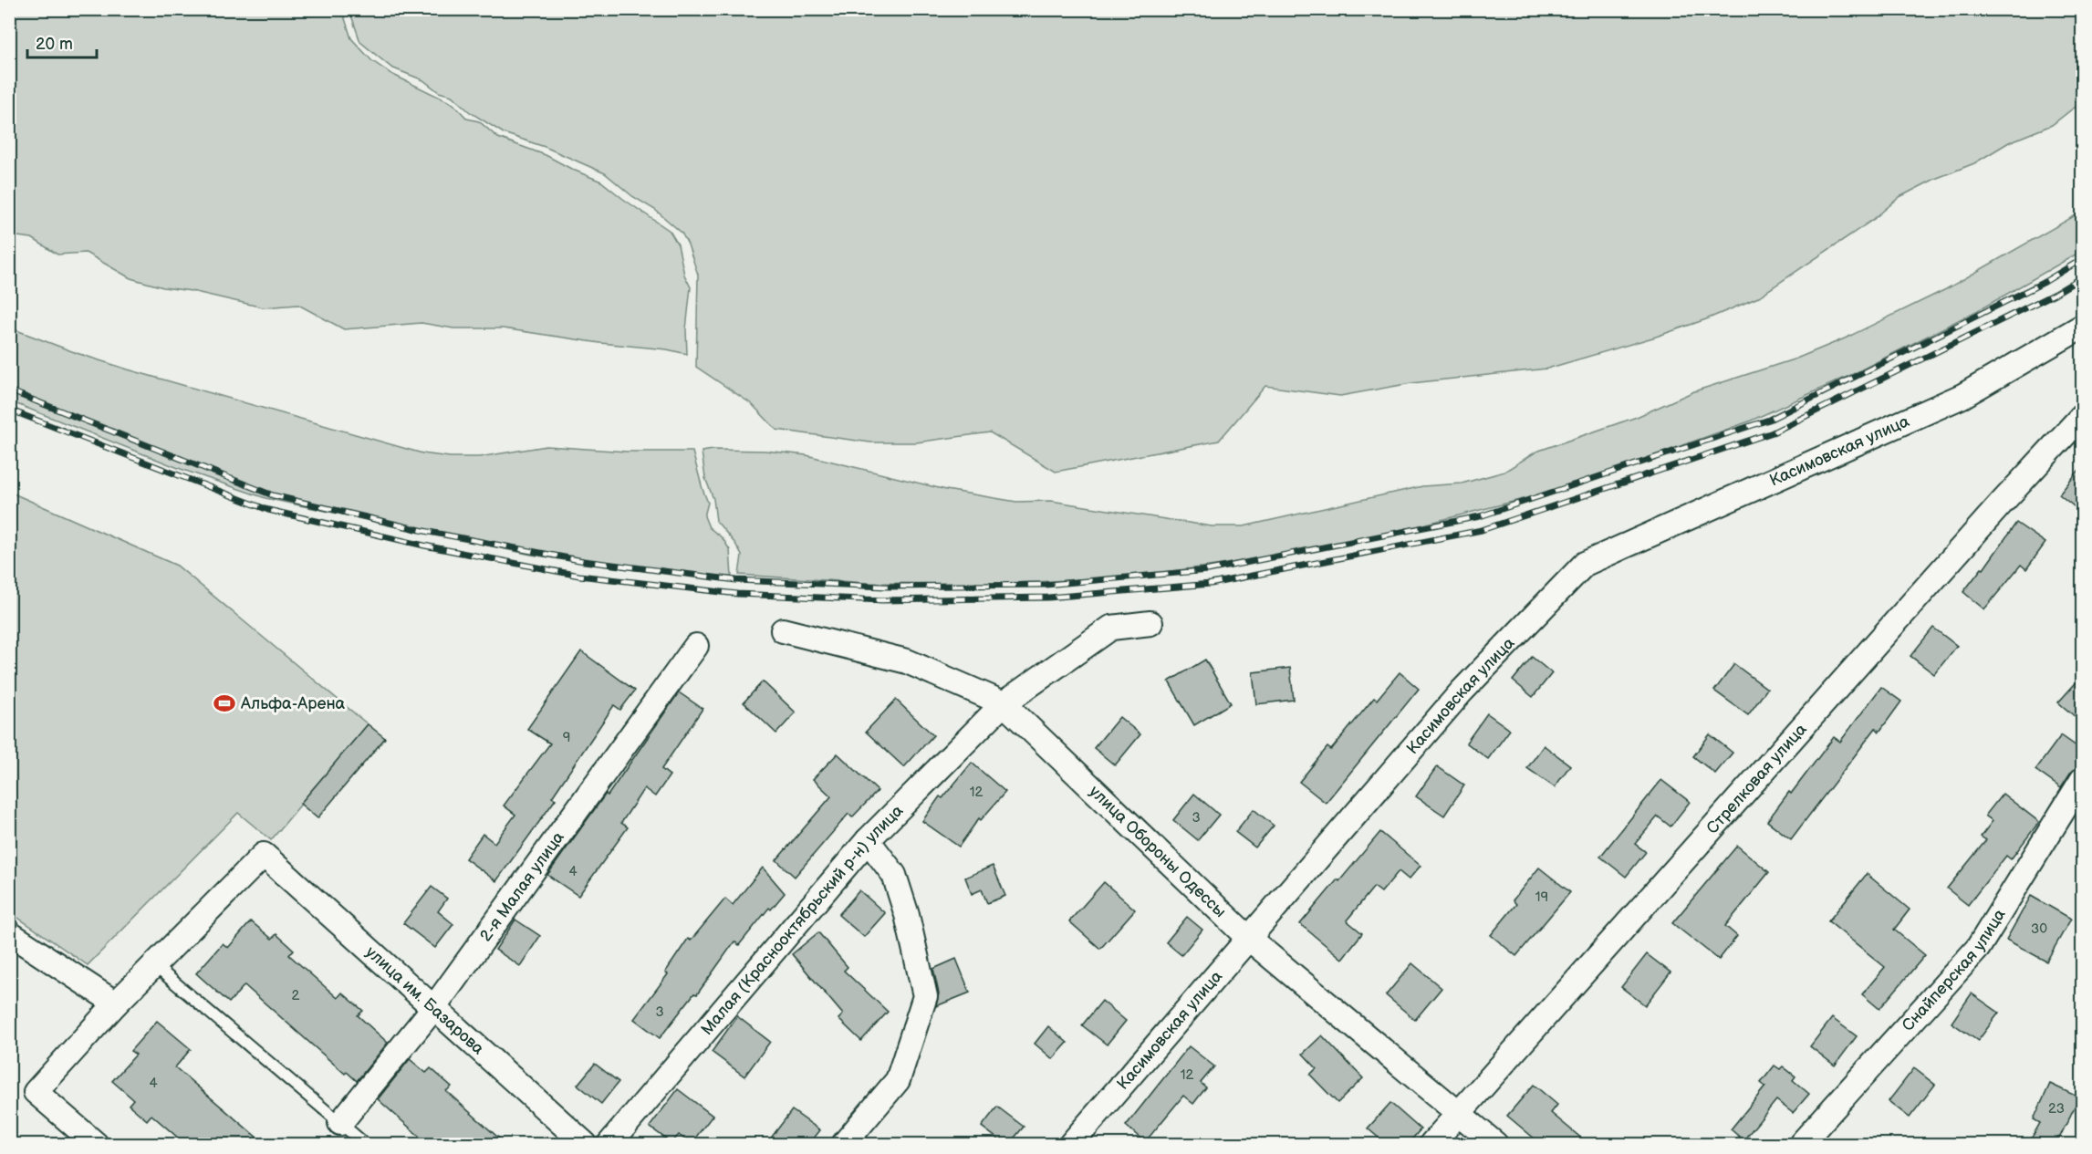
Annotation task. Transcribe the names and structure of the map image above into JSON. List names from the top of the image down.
{
  "streets": {
    "street": [
      "Касимовская улица",
      "Стрелковая улица",
      "улица Обороны Одессы",
      "2-я Малая улица",
      "Малая (Краснооктябрьский р-н) улица",
      "Снайперская улица",
      "улица им. Базарова"
    ]
  },
  "crossings": [
    ["Касимовская улица", "улица Обороны Одессы"],
    ["Стрелковая улица", "улица Обороны Одессы"],
    ["улица Обороны Одессы", "Малая (Краснооктябрьский р-н) улица"],
    ["2-я Малая улица", "улица им. Базарова"]
  ],
  "places": {
    "sports": ["Альфа-Арена"]
  },
  "house_numbers": [
    "9",
    "12",
    "3",
    "4",
    "19",
    "30",
    "2",
    "3",
    "12",
    "4",
    "23"
  ],
  "scale_bar": "20 m"
}
